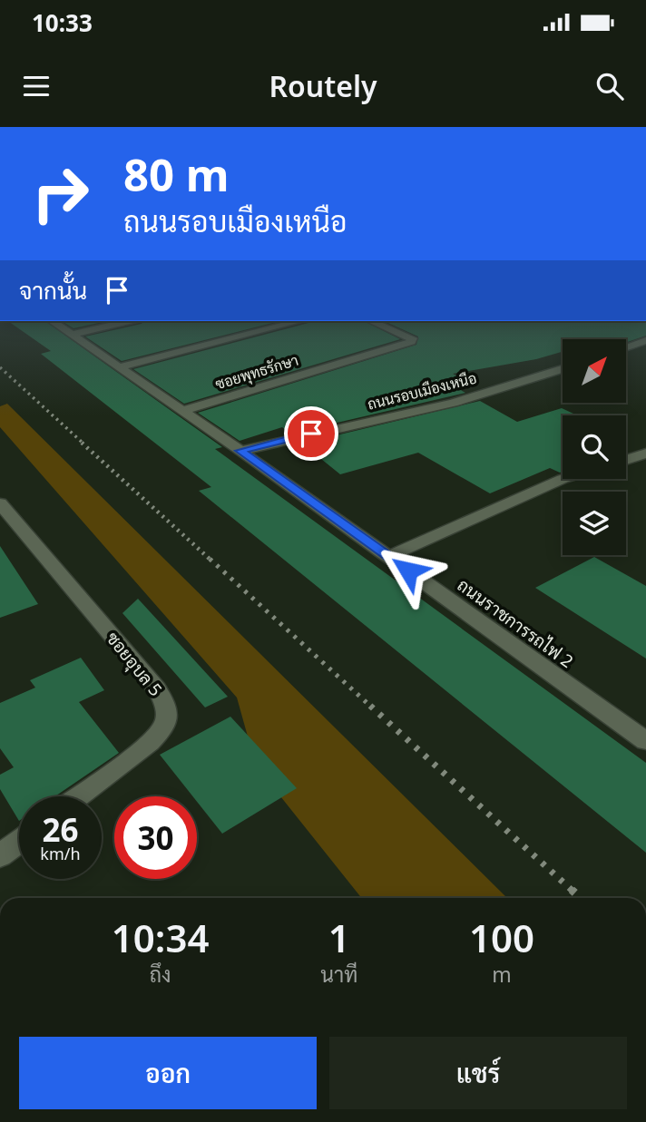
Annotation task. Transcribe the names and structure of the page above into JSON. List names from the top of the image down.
{
  "streets": {
    "street": [
      "ซอยพุทธรักษา",
      "ถนนรอบเมืองเหนือ",
      "ถนนราชการรถไฟ 2",
      "ซอยอุบล 5"
    ]
  },
  "crossings": [
    ["ซอยพุทธรักษา", "ถนนราชการรถไฟ 2"],
    ["ถนนรอบเมืองเหนือ", "ถนนราชการรถไฟ 2"]
  ],
  "north": "top right",
  "page": {
    "status": "10:33",
    "header": "Routely",
    "turn": ["80 m", "ถนนรอบเมืองเหนือ"],
    "then": "จากนั้น",
    "speed": "26 km/h",
    "limit": "30",
    "eta": [
      "10:34",
      "ถึง",
      "1",
      "นาที",
      "100",
      "m"
    ],
    "buttons": ["ออก", "แชร์"]
  }
}
